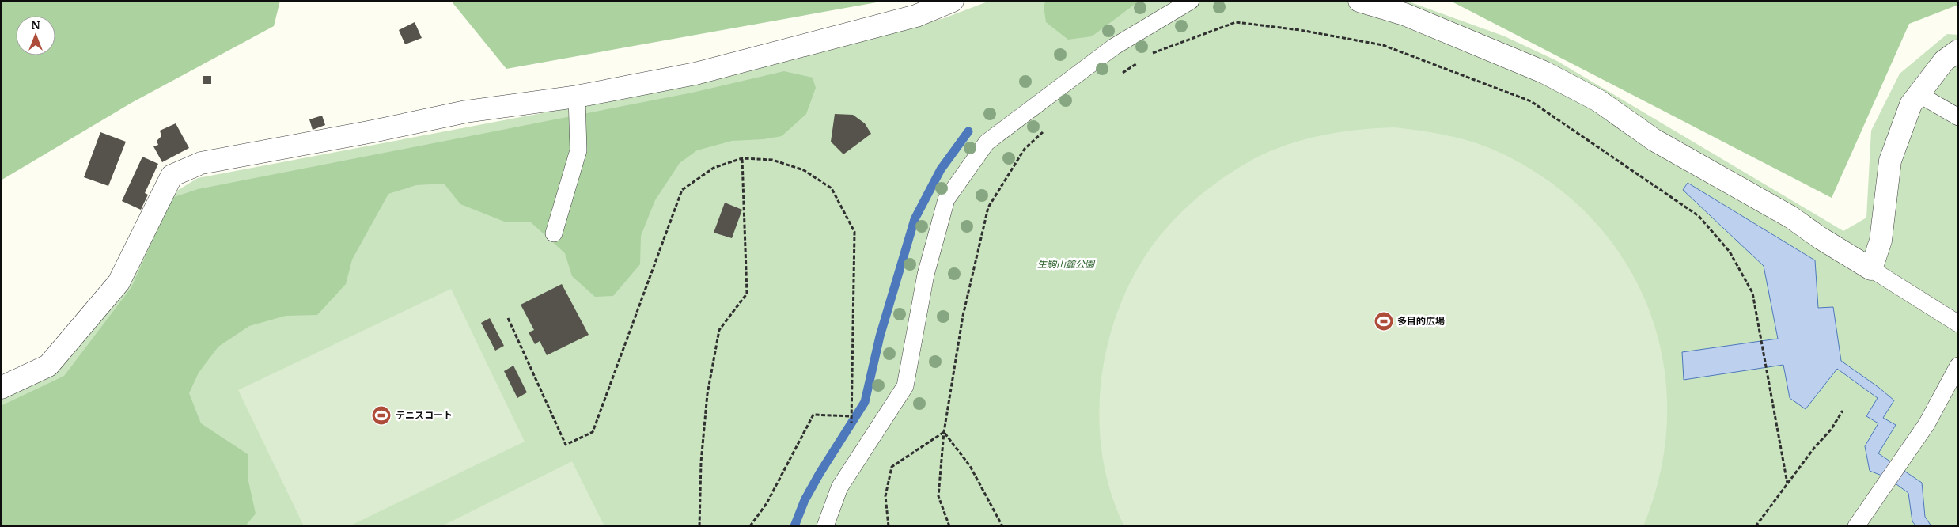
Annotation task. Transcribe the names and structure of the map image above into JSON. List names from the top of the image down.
{
  "parks": ["生駒山麓公園"],
  "places": {
    "sports": ["多目的広場", "テニスコート"]
  },
  "north": "top"
}
